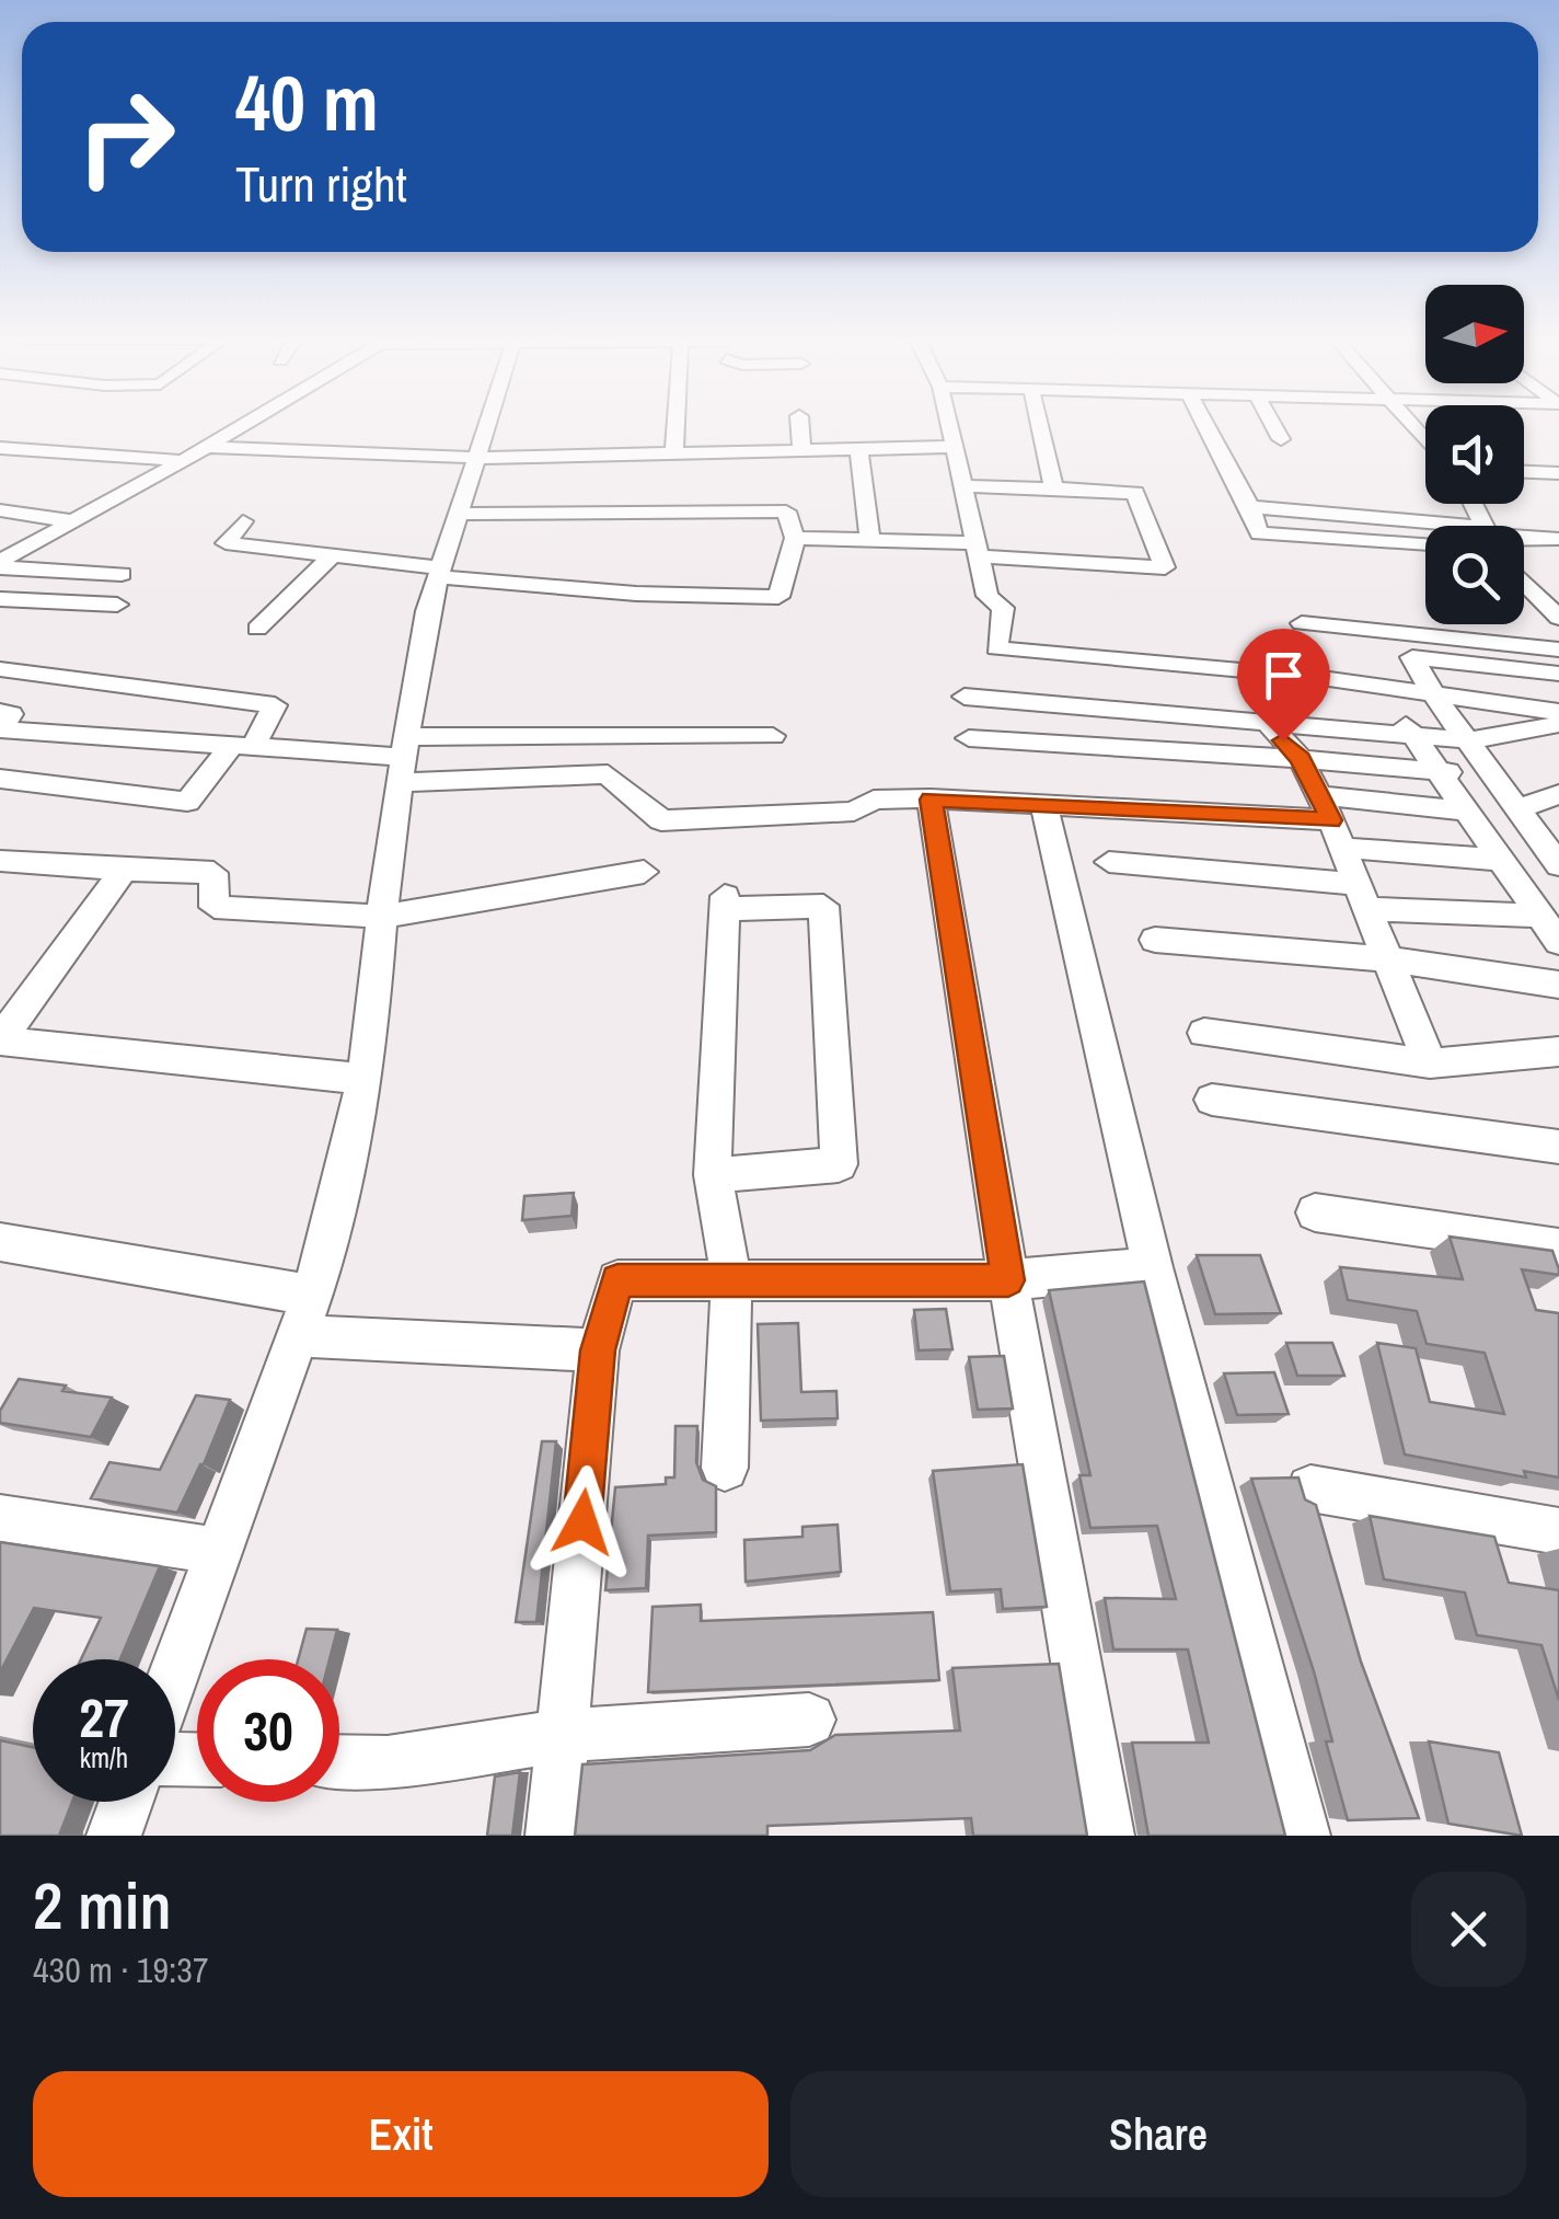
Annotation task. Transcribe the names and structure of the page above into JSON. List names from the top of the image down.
{
  "north": "right",
  "page": {
    "turn": ["40 m", "Turn right"],
    "speed": "27 km/h",
    "limit": "30",
    "heading": ["2 min", "430 m · 19:37"],
    "buttons": ["Exit", "Share"]
  }
}
